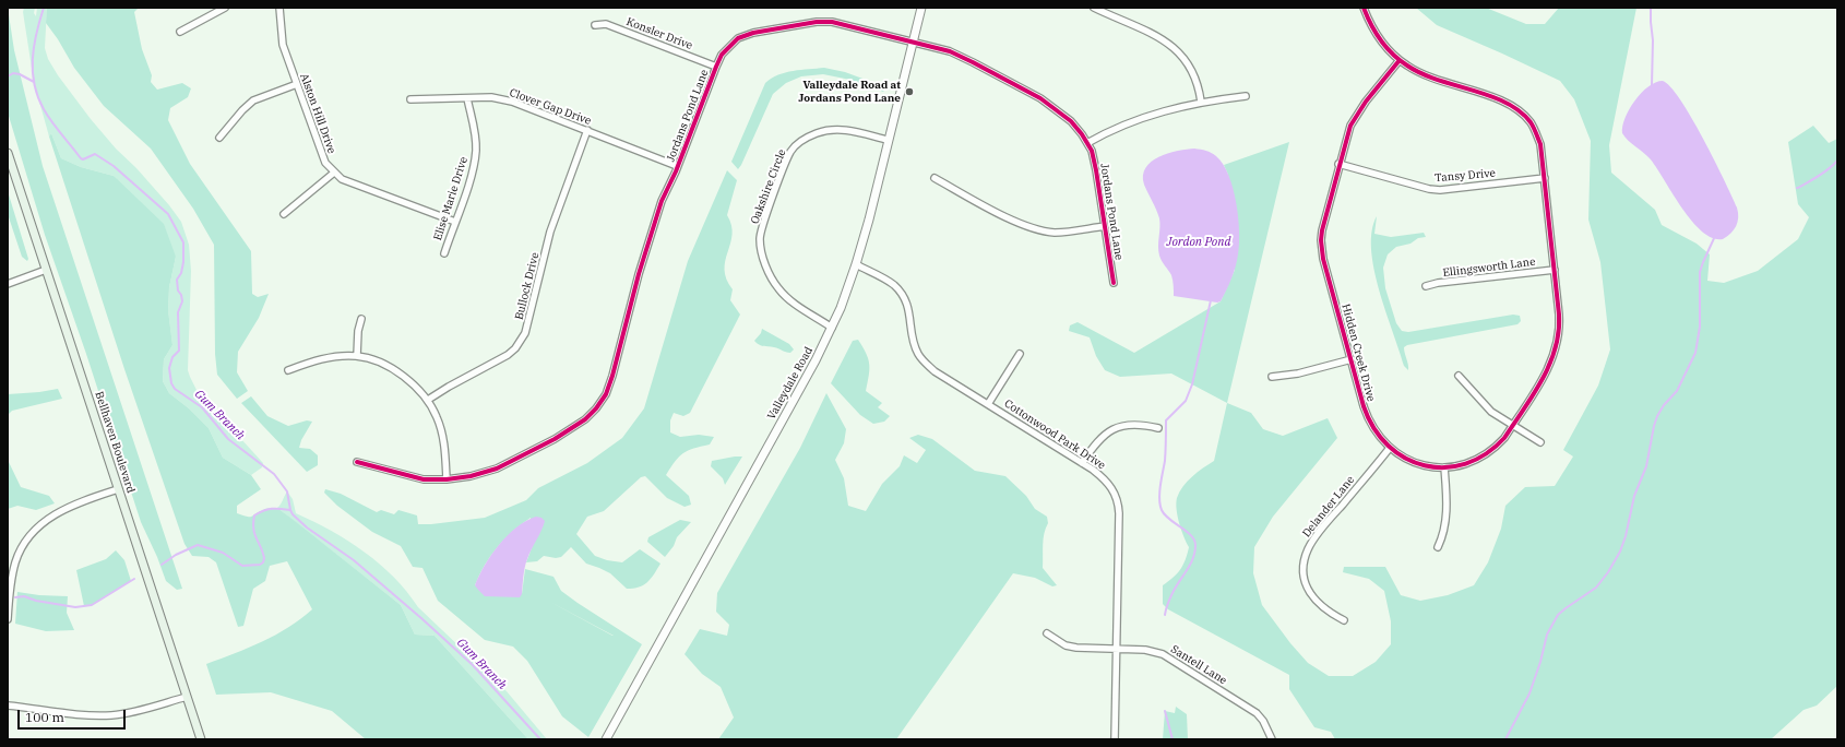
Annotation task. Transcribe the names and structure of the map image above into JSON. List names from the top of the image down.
{
  "streets": {
    "main road": ["Bellhaven Boulevard"],
    "street": [
      "Konsler Drive",
      "Clover Gap Drive",
      "Alston Hill Drive",
      "Jordans Pond Lane",
      "Tansy Drive",
      "Oakshire Circle",
      "Elise Marie Drive",
      "Ellingsworth Lane",
      "Bullock Drive",
      "Hidden Creek Drive",
      "Valleydale Road",
      "Cottonwood Park Drive",
      "Delander Lane",
      "Santell Lane"
    ]
  },
  "crossings": [
    ["Konsler Drive", "Jordans Pond Lane"],
    ["Clover Gap Drive", "Jordans Pond Lane"],
    ["Clover Gap Drive", "Elise Marie Drive"],
    ["Clover Gap Drive", "Bullock Drive"],
    ["Alston Hill Drive", "Elise Marie Drive"],
    ["Jordans Pond Lane", "Valleydale Road"],
    ["Tansy Drive", "Hidden Creek Drive"],
    ["Oakshire Circle", "Valleydale Road"],
    ["Ellingsworth Lane", "Hidden Creek Drive"],
    ["Hidden Creek Drive", "Delander Lane"],
    ["Valleydale Road", "Cottonwood Park Drive"],
    ["Cottonwood Park Drive", "Santell Lane"]
  ],
  "water": ["Jordon Pond", "Gum Branch"],
  "places": ["Valleydale Road at Jordans Pond Lane"],
  "scale_bar": "100 m"
}
